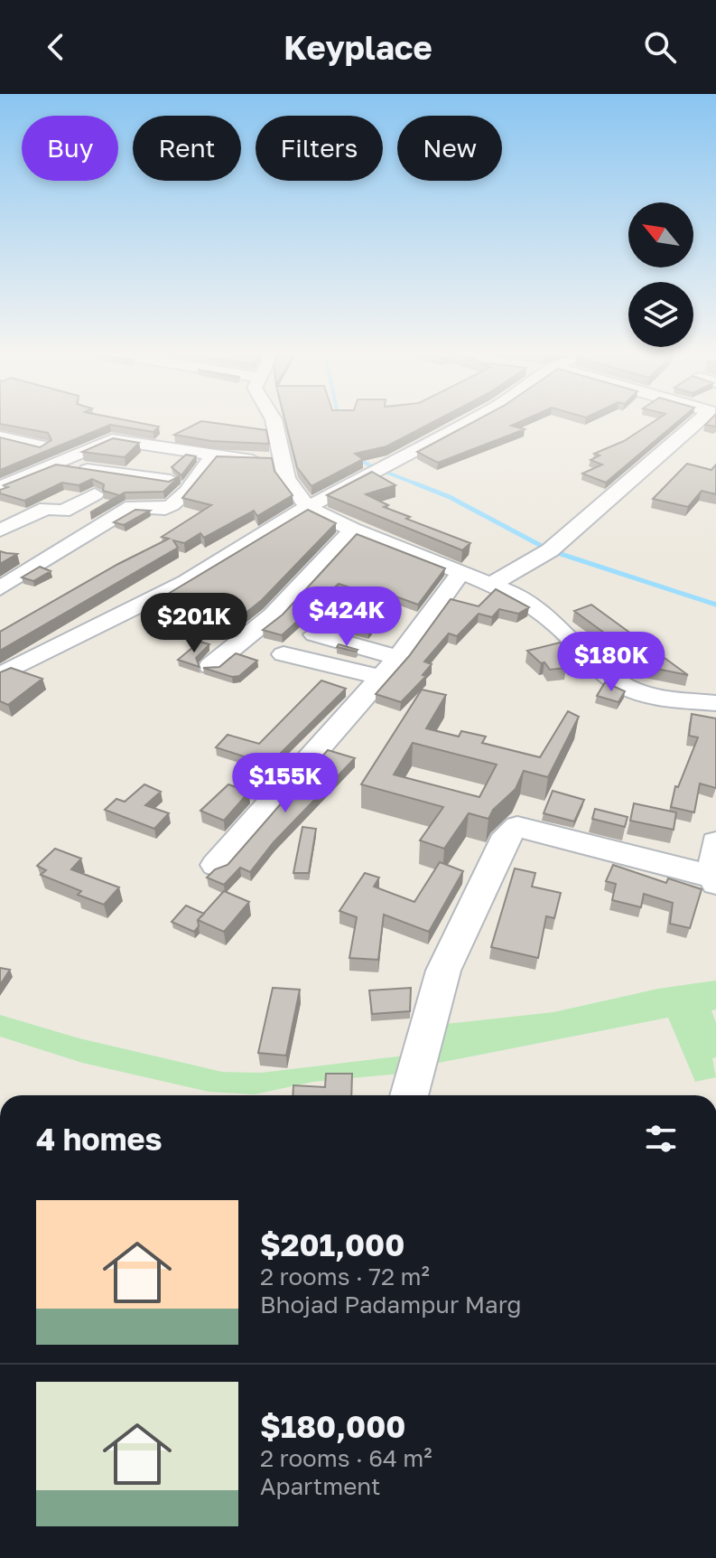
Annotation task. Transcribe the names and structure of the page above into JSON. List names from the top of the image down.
{
  "north": "top left",
  "page": {
    "header": "Keyplace",
    "chip": [
      "Buy",
      "Rent",
      "Filters",
      "New"
    ],
    "price": [
      "$424K",
      "$201K",
      "$180K",
      "$155K"
    ],
    "heading": "4 homes",
    "list": [
      {
        "name": "$201,000",
        "note": "2 rooms · 72 m² · Bhojad Padampur Marg"
      },
      {
        "name": "$180,000",
        "note": "2 rooms · 64 m² · Apartment"
      }
    ]
  }
}
